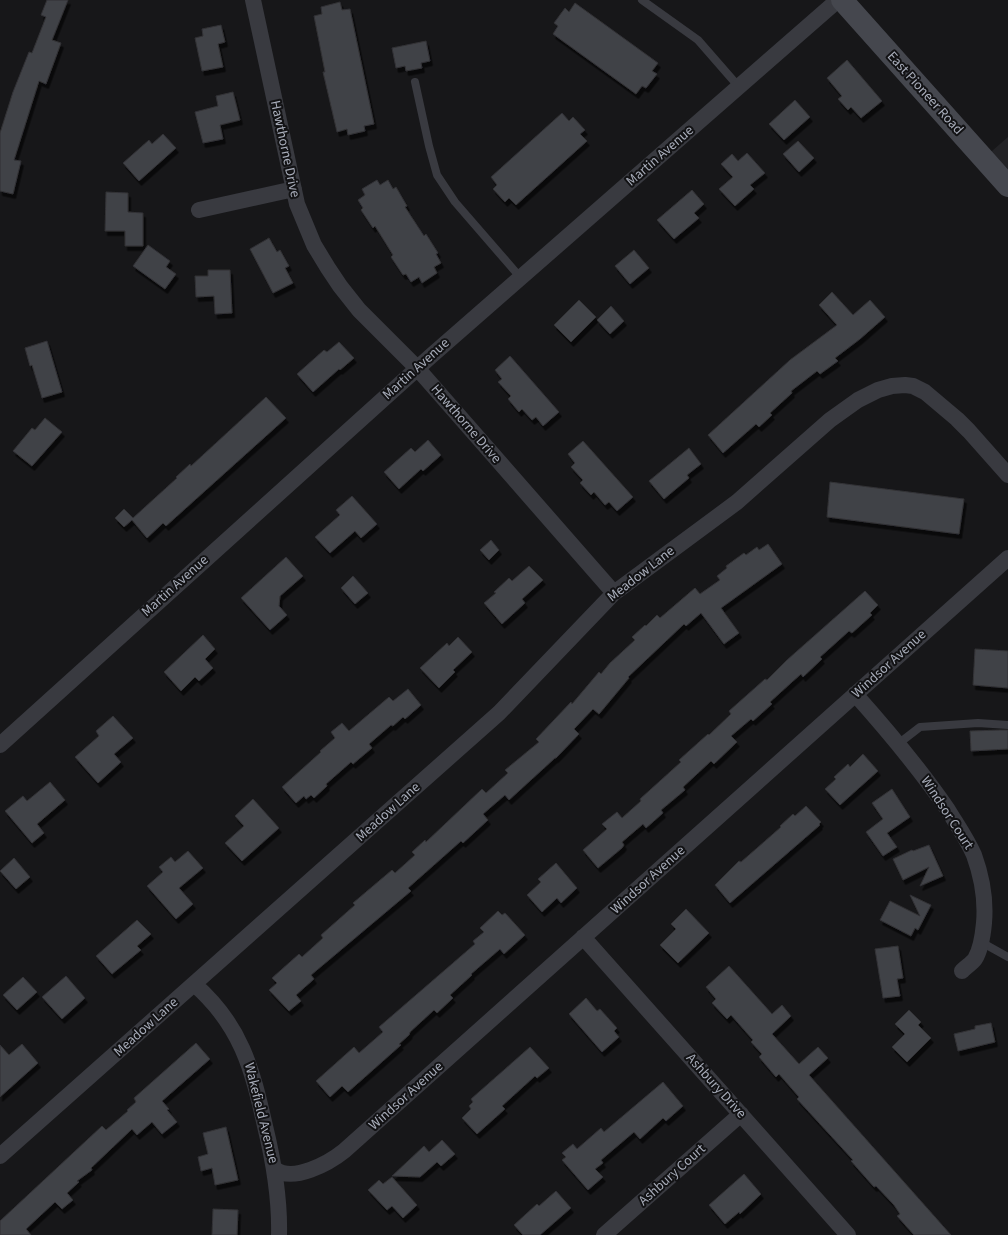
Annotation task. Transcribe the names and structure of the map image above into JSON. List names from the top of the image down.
{
  "streets": {
    "main road": ["East Pioneer Road"],
    "street": [
      "Hawthorne Drive",
      "Martin Avenue",
      "Meadow Lane",
      "Windsor Avenue",
      "Windsor Court",
      "Ashbury Drive",
      "Wakefield Avenue",
      "Ashbury Court"
    ]
  },
  "crossings": [
    ["Hawthorne Drive", "Martin Avenue"],
    ["Hawthorne Drive", "Meadow Lane"],
    ["Meadow Lane", "Wakefield Avenue"],
    ["Windsor Avenue", "Windsor Court"],
    ["Windsor Avenue", "Ashbury Drive"],
    ["Windsor Avenue", "Wakefield Avenue"],
    ["Ashbury Drive", "Ashbury Court"]
  ]
}
